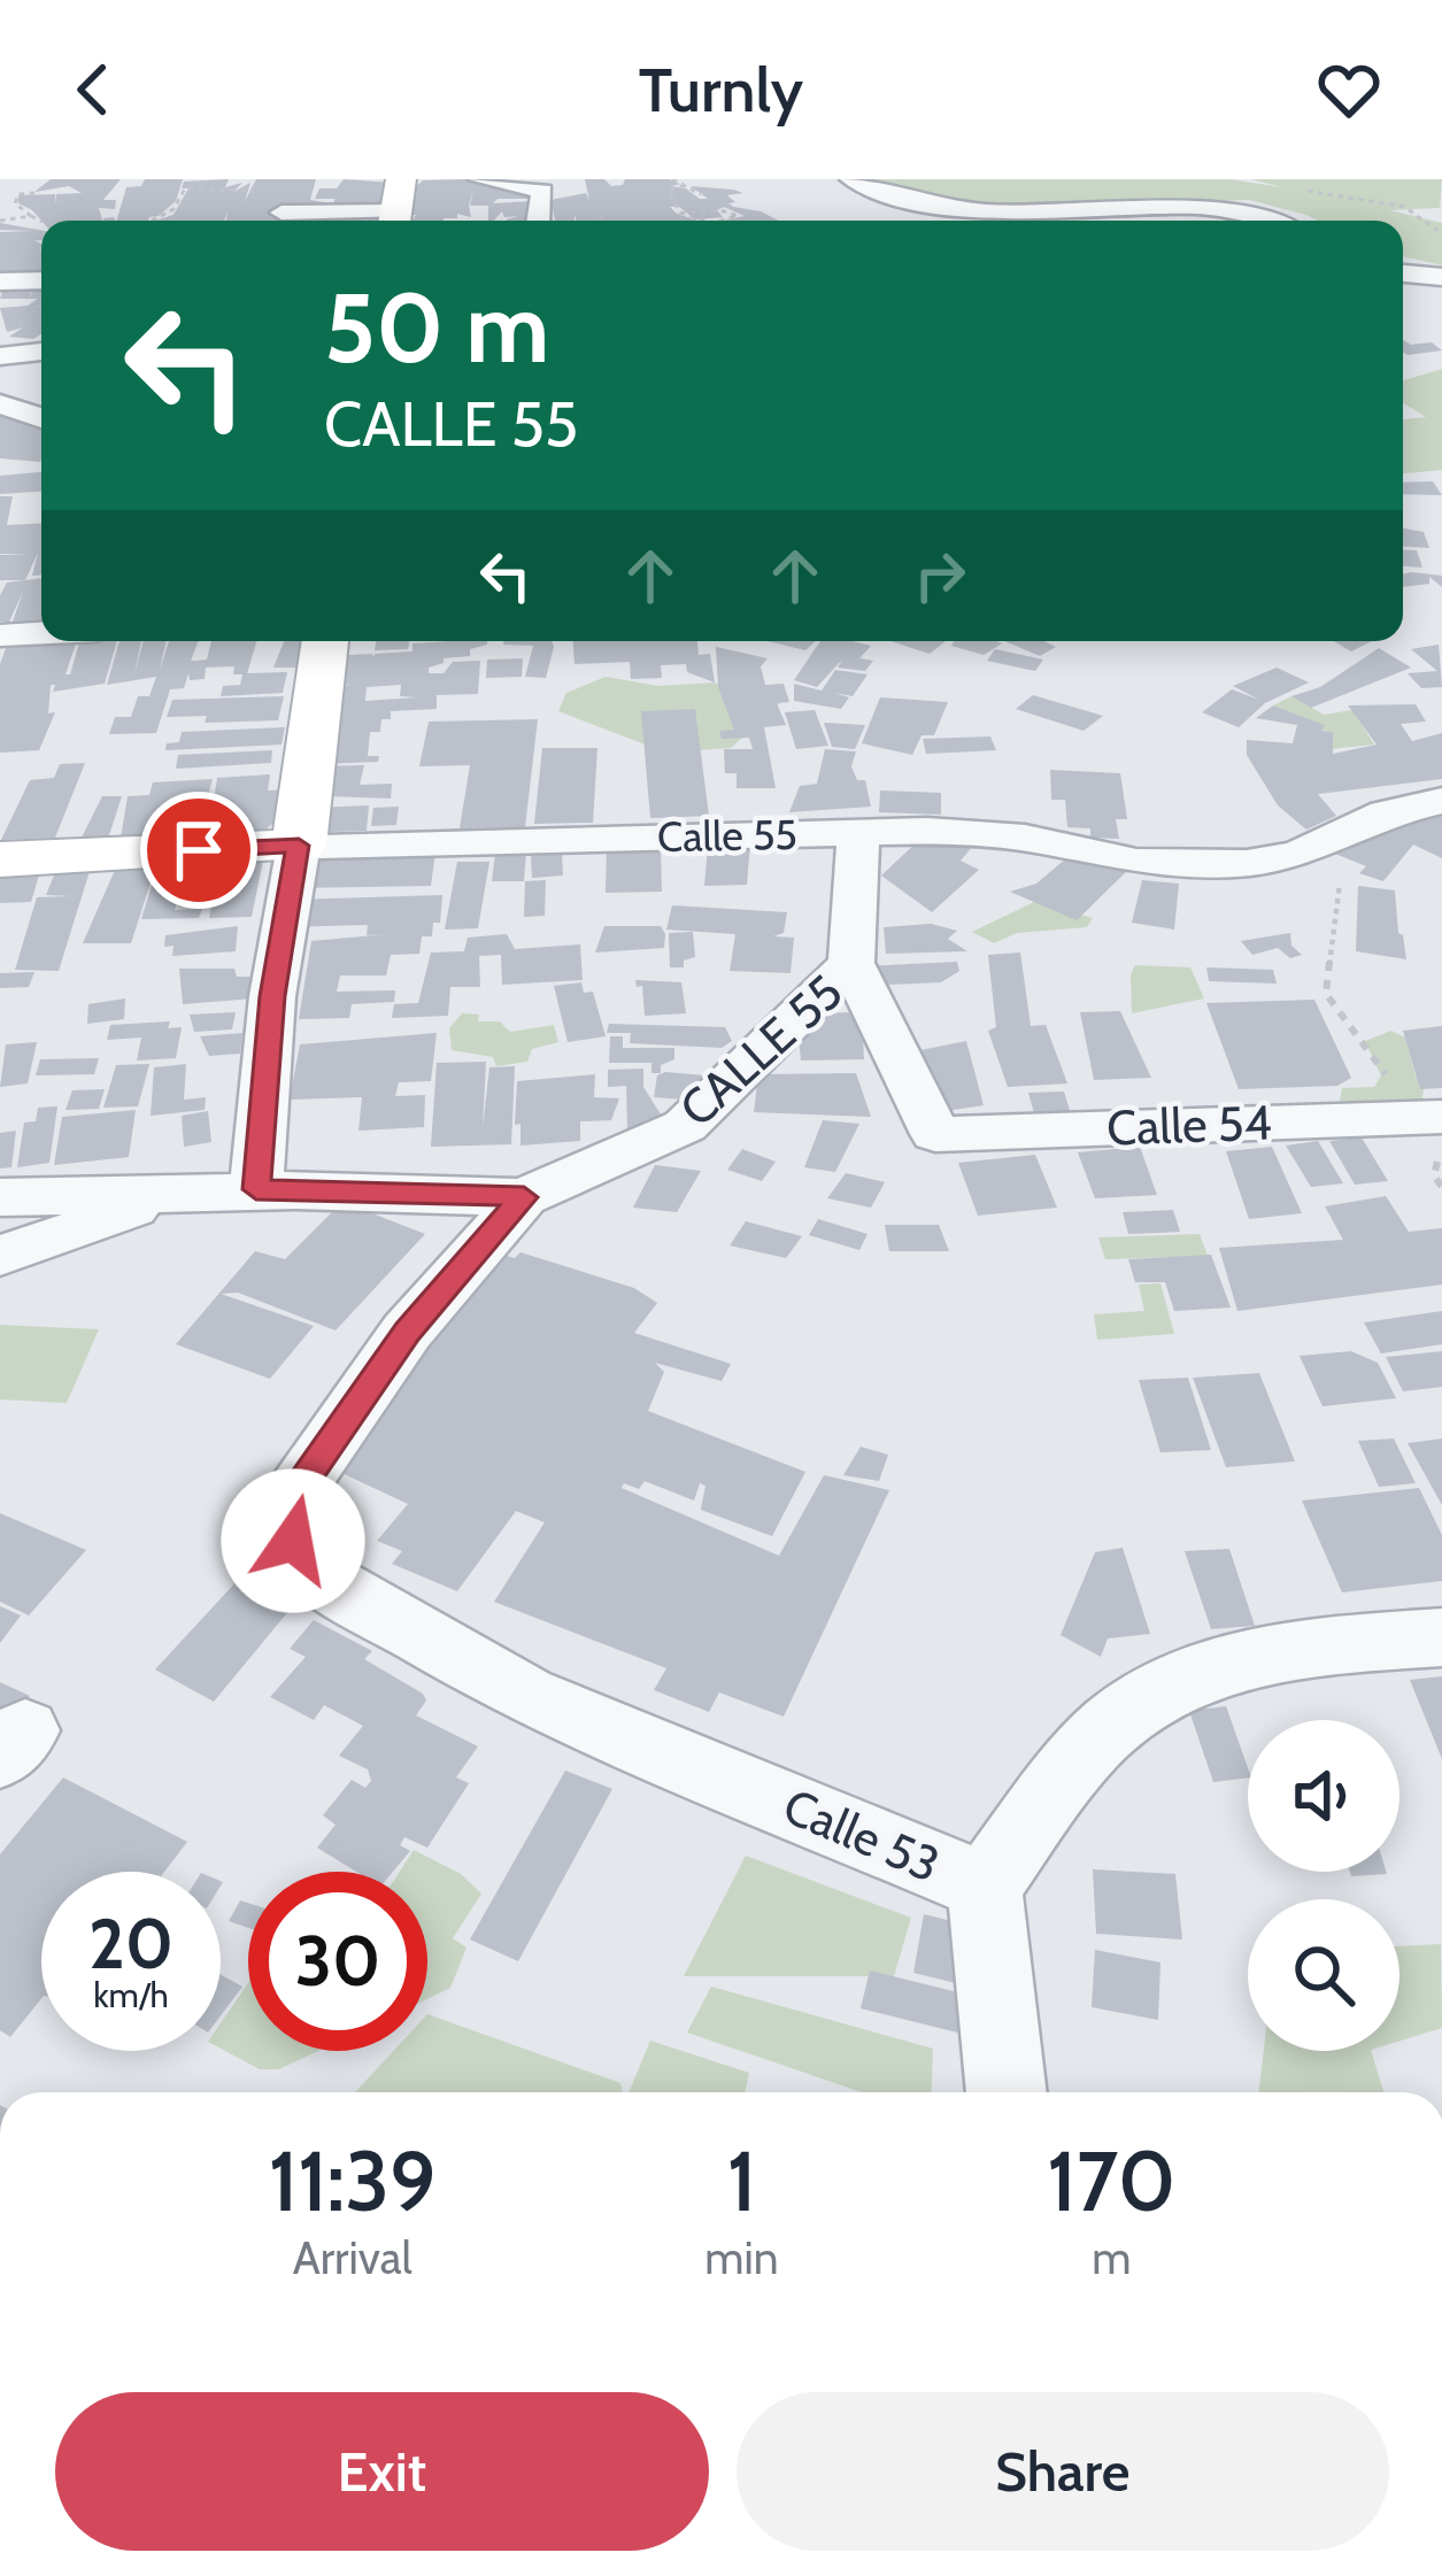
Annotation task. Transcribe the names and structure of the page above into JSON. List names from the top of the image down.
{
  "streets": {
    "street": [
      "Calle 55",
      "CALLE 55",
      "Calle 54",
      "Calle 53"
    ]
  },
  "crossings": [
    ["CALLE 55", "Calle 54"],
    ["CALLE 55", "Calle 53"]
  ],
  "page": {
    "header": "Turnly",
    "turn": ["50 m", "CALLE 55"],
    "speed": "20 km/h",
    "limit": "30",
    "eta": [
      "11:39",
      "Arrival",
      "1",
      "min",
      "170",
      "m"
    ],
    "buttons": ["Exit", "Share"]
  }
}
